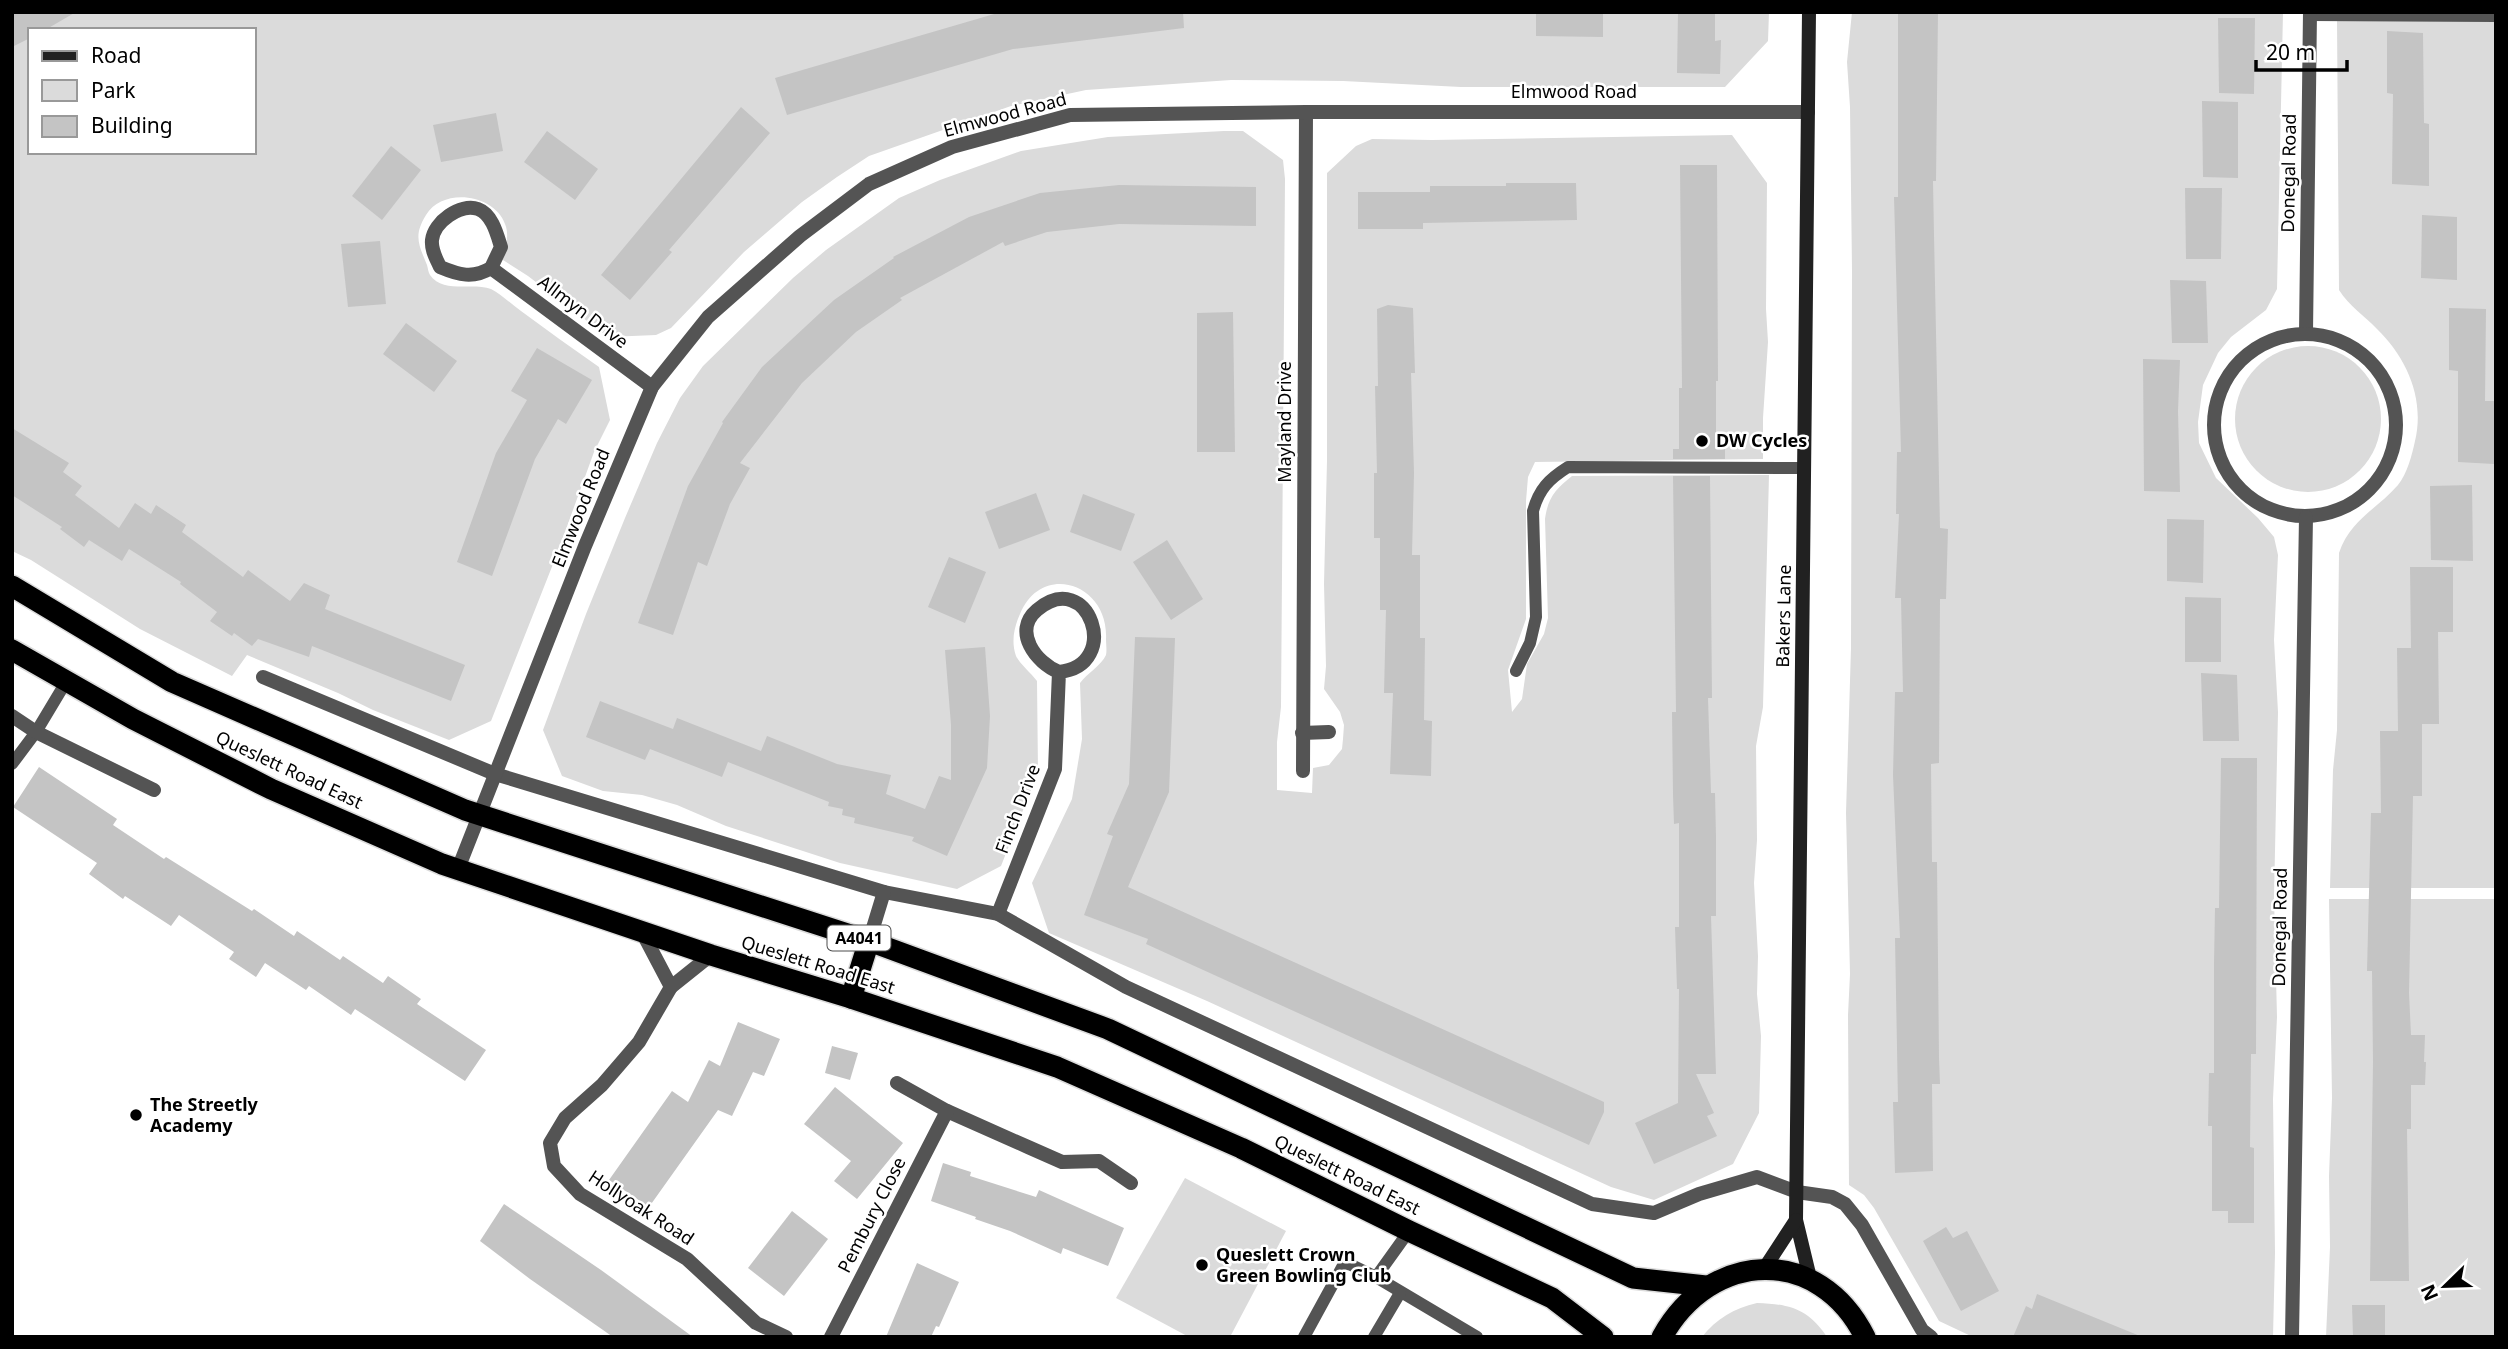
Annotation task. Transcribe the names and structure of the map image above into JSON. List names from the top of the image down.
{
  "streets": {
    "highway": ["Queslett Road East", "A4041"],
    "street": [
      "Elmwood Road",
      "Donegal Road",
      "Allmyn Drive",
      "Mayland Drive",
      "Bakers Lane",
      "Finch Drive",
      "Hollyoak Road",
      "Pembury Close"
    ]
  },
  "crossings": [
    ["Elmwood Road", "Allmyn Drive"],
    ["Elmwood Road", "Mayland Drive"],
    ["Elmwood Road", "Bakers Lane"],
    ["Elmwood Road", "Queslett Road East"],
    ["Queslett Road East", "Hollyoak Road"]
  ],
  "places": ["DW Cycles", "The Streetly Academy", "Queslett Crown Green Bowling Club"],
  "legend": ["Road", "Park", "Building"],
  "scale_bar": "20 m",
  "north": "bottom left"
}
